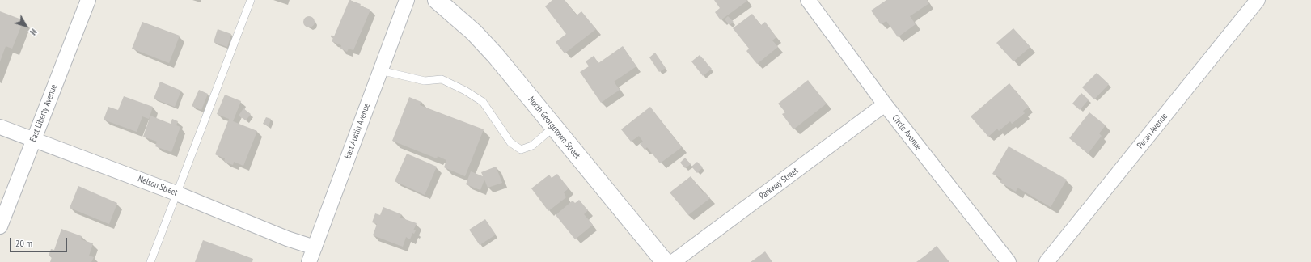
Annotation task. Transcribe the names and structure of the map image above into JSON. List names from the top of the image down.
{
  "streets": {
    "street": [
      "East Liberty Avenue",
      "North Georgetown Street",
      "East Austin Avenue",
      "Pecan Avenue",
      "Circle Avenue",
      "Parkway Street",
      "Nelson Street"
    ]
  },
  "crossings": [
    ["East Liberty Avenue", "Nelson Street"],
    ["East Austin Avenue", "Nelson Street"],
    ["Circle Avenue", "Parkway Street"]
  ],
  "scale_bar": "20 m",
  "north": "bottom right"
}
